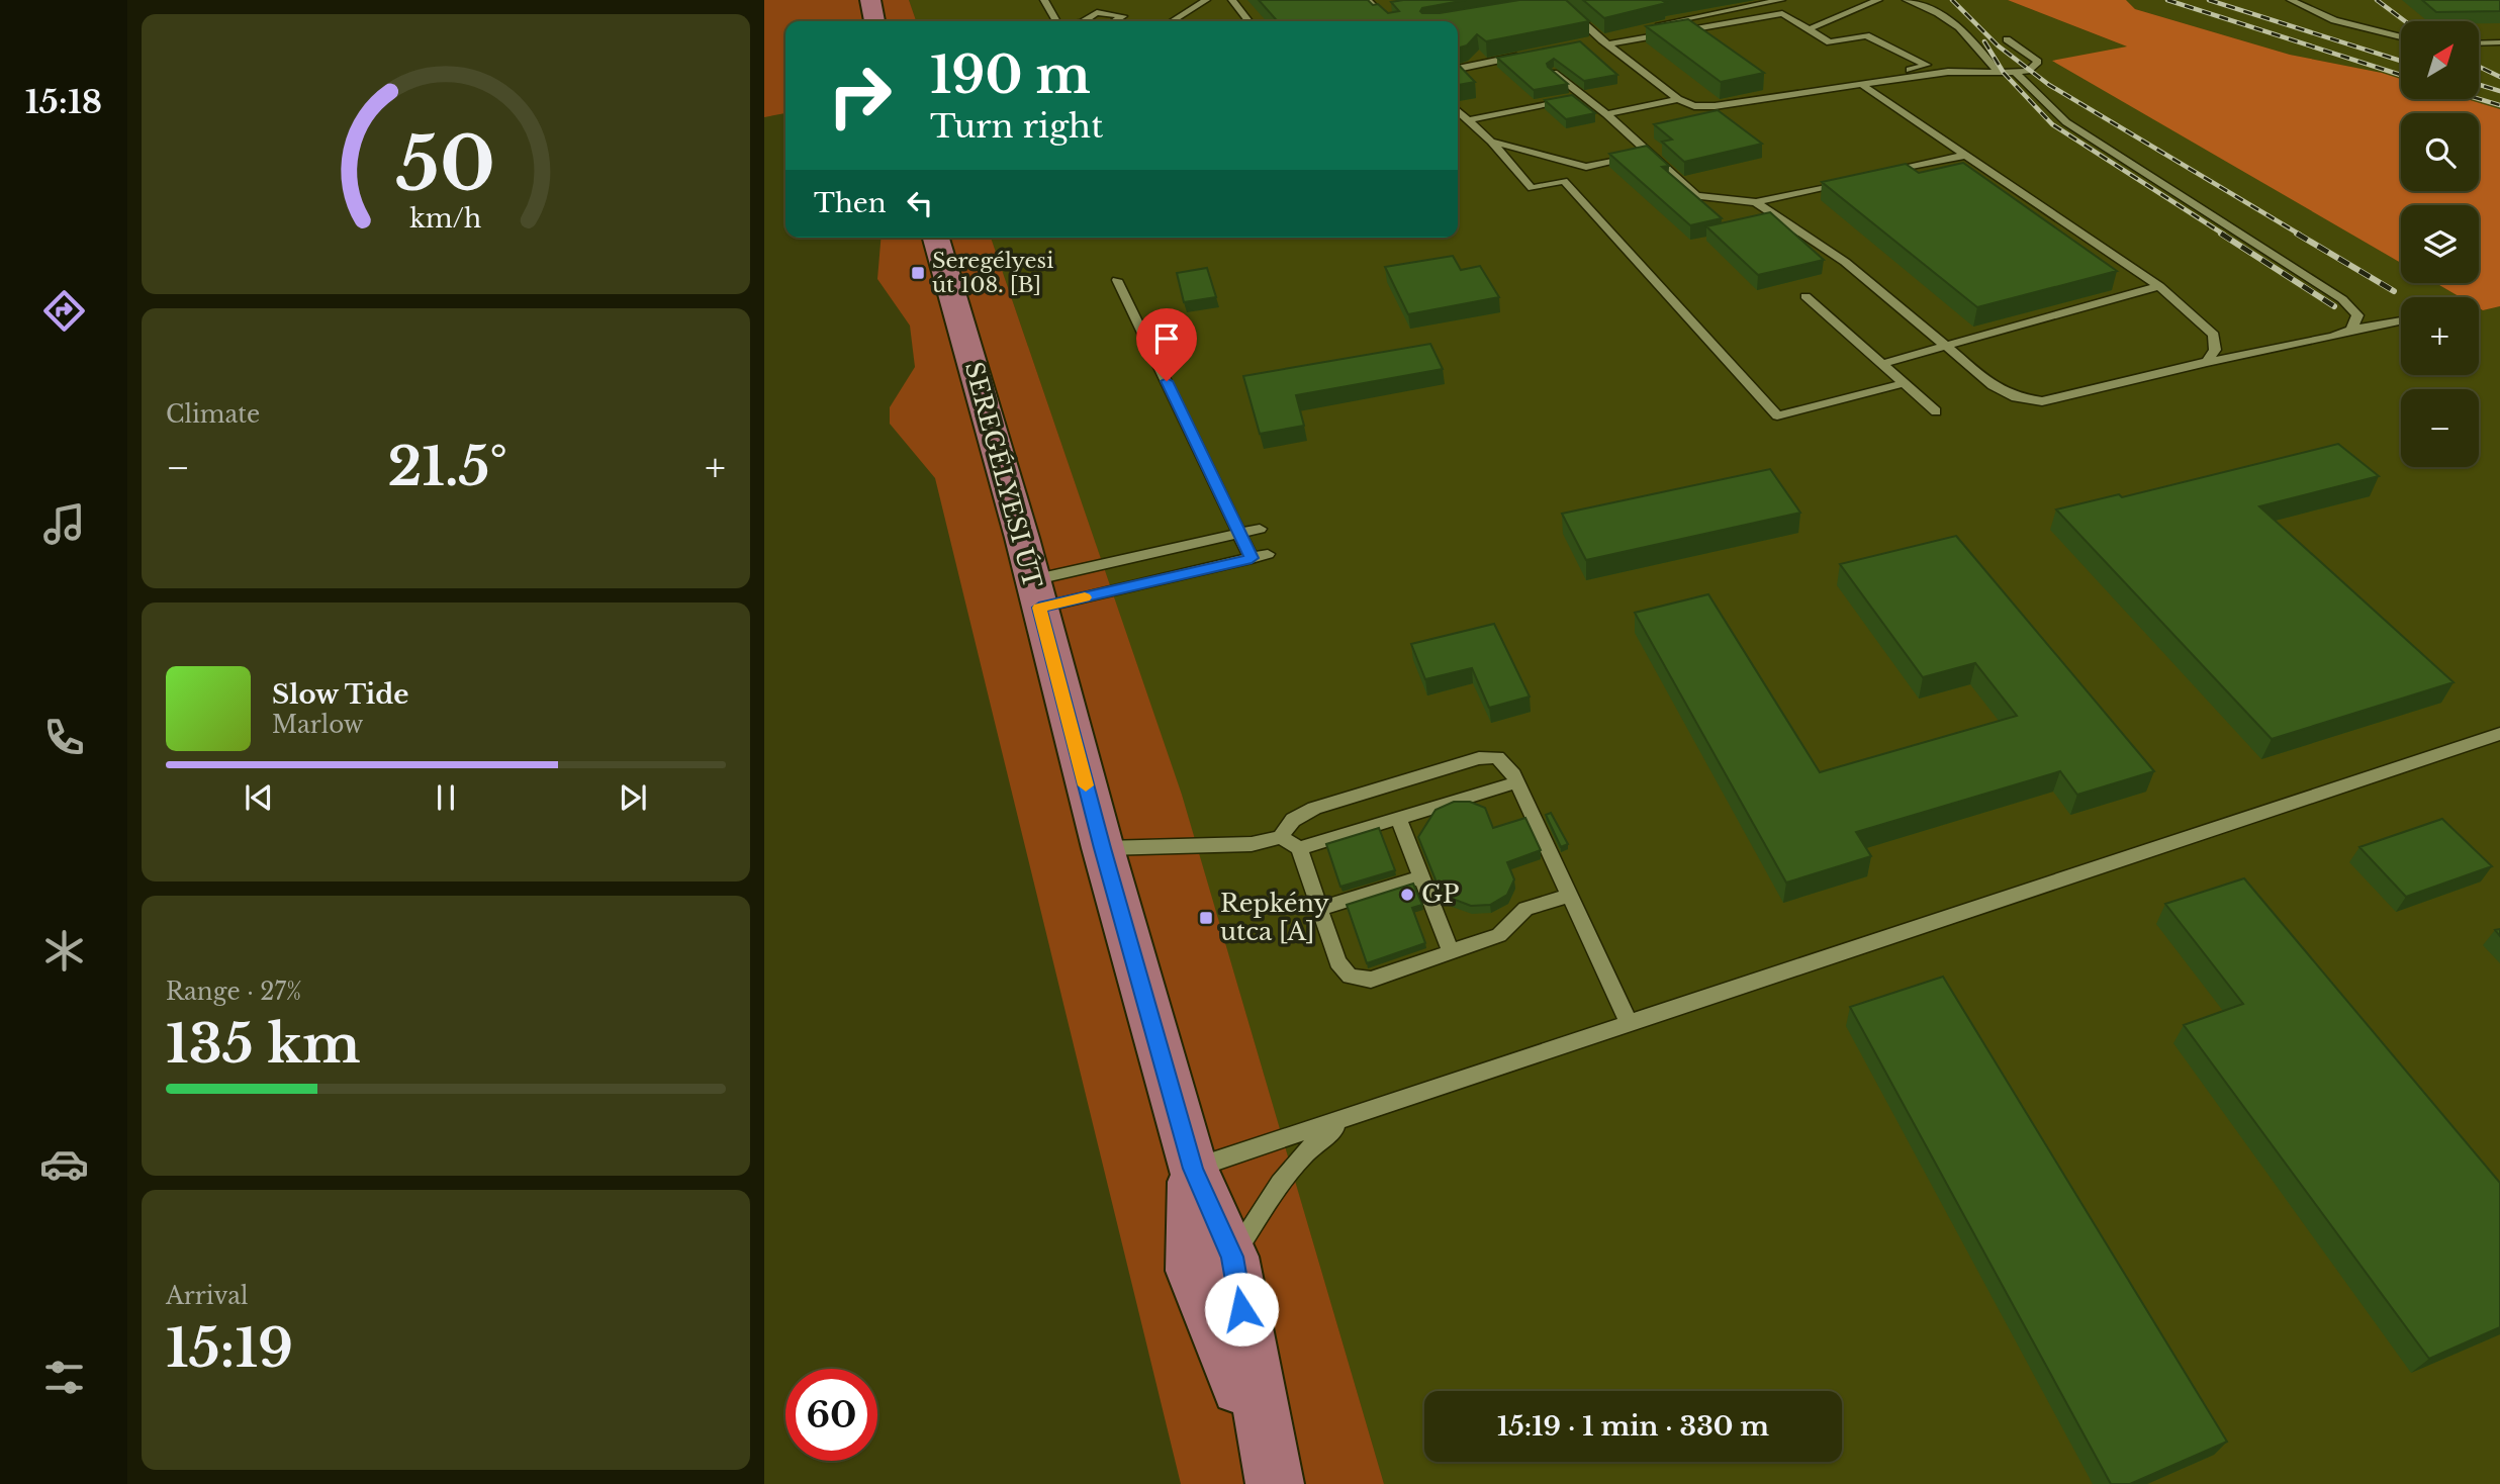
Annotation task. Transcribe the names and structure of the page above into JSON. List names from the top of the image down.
{
  "streets": {
    "main road": ["SEREGÉLYESI ÚT"]
  },
  "places": {
    "transit": ["Seregélyesi út 108. [B]", "Repkény utca [A]"],
    "other": ["GP"]
  },
  "north": "top right",
  "page": {
    "tabs": "15:18",
    "map_buttons": ["+", "−"],
    "turn": ["190 m", "Turn right"],
    "then": "Then",
    "tile": [
      "Climate",
      ["Range · 27%", "135 km"],
      ["Arrival", "15:19"]
    ],
    "heat": ["−", "21.5°", "+"],
    "song": ["Slow Tide", "Marlow"],
    "limit": "60",
    "trip": "15:19 · 1 min · 330 m",
    "gauge": ["50", "km/h"]
  }
}
